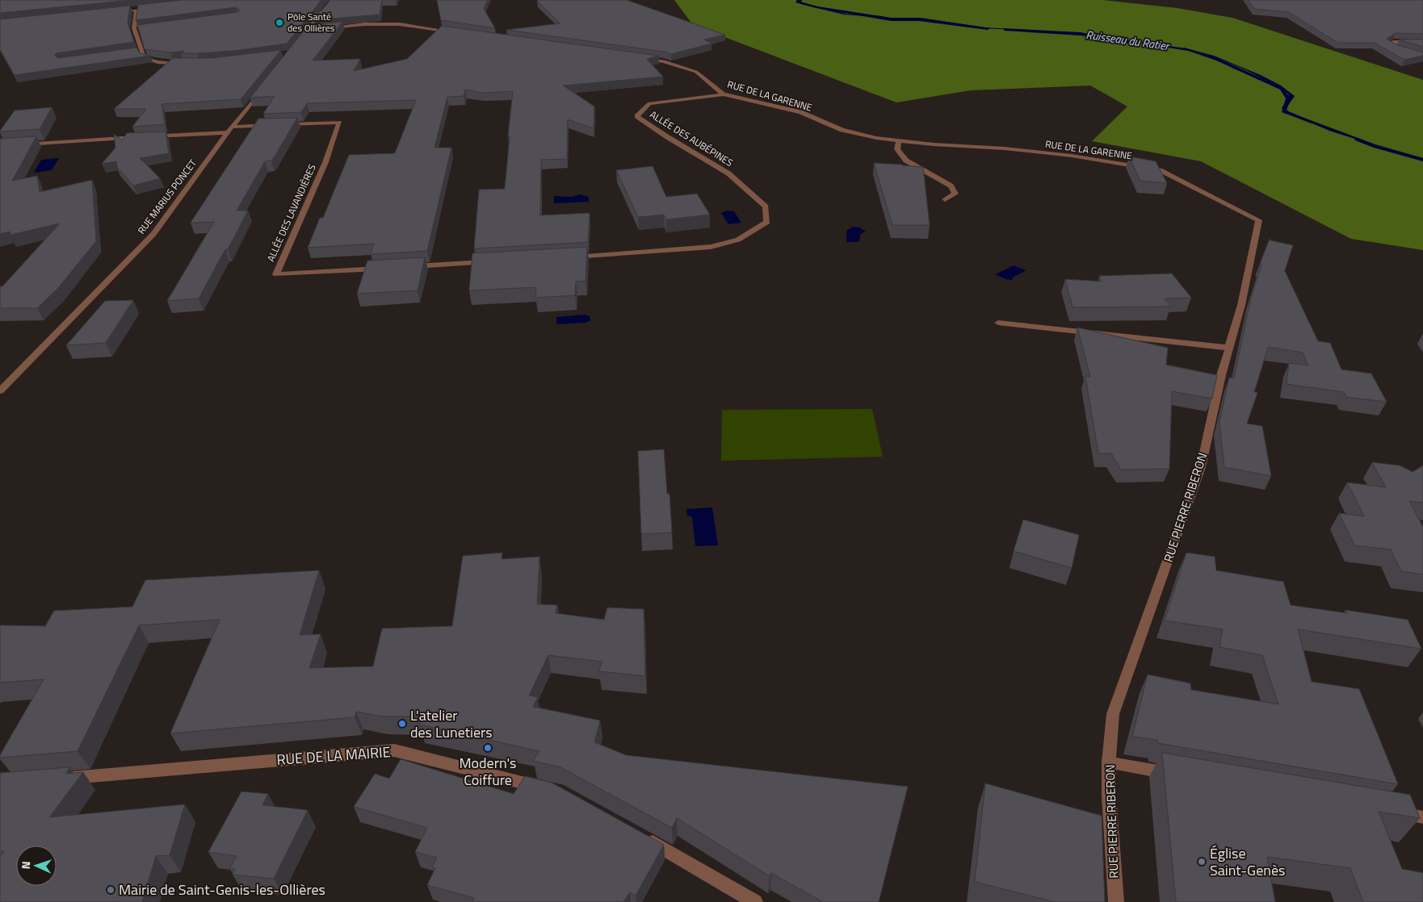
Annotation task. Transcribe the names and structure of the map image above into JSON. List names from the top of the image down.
{
  "streets": {
    "street": [
      "RUE DE LA GARENNE",
      "ALLÉE DES AUBÉPINES",
      "RUE MARIUS PONCET",
      "ALLÉE DES LAVANDIÈRES",
      "RUE PIERRE RIBERON",
      "RUE DE LA MAIRIE"
    ]
  },
  "crossings": [
    ["RUE DE LA GARENNE", "ALLÉE DES AUBÉPINES"],
    ["RUE DE LA GARENNE", "RUE PIERRE RIBERON"],
    ["RUE MARIUS PONCET", "ALLÉE DES LAVANDIÈRES"]
  ],
  "water": ["Ruisseau du Ratier"],
  "places": [
    "Pôle Santé des Ollières",
    "L'atelier des Lunetiers",
    "Modern's Coiffure",
    "Église Saint-Genès",
    "Mairie de Saint-Genis-les-Ollières"
  ],
  "north": "left"
}
